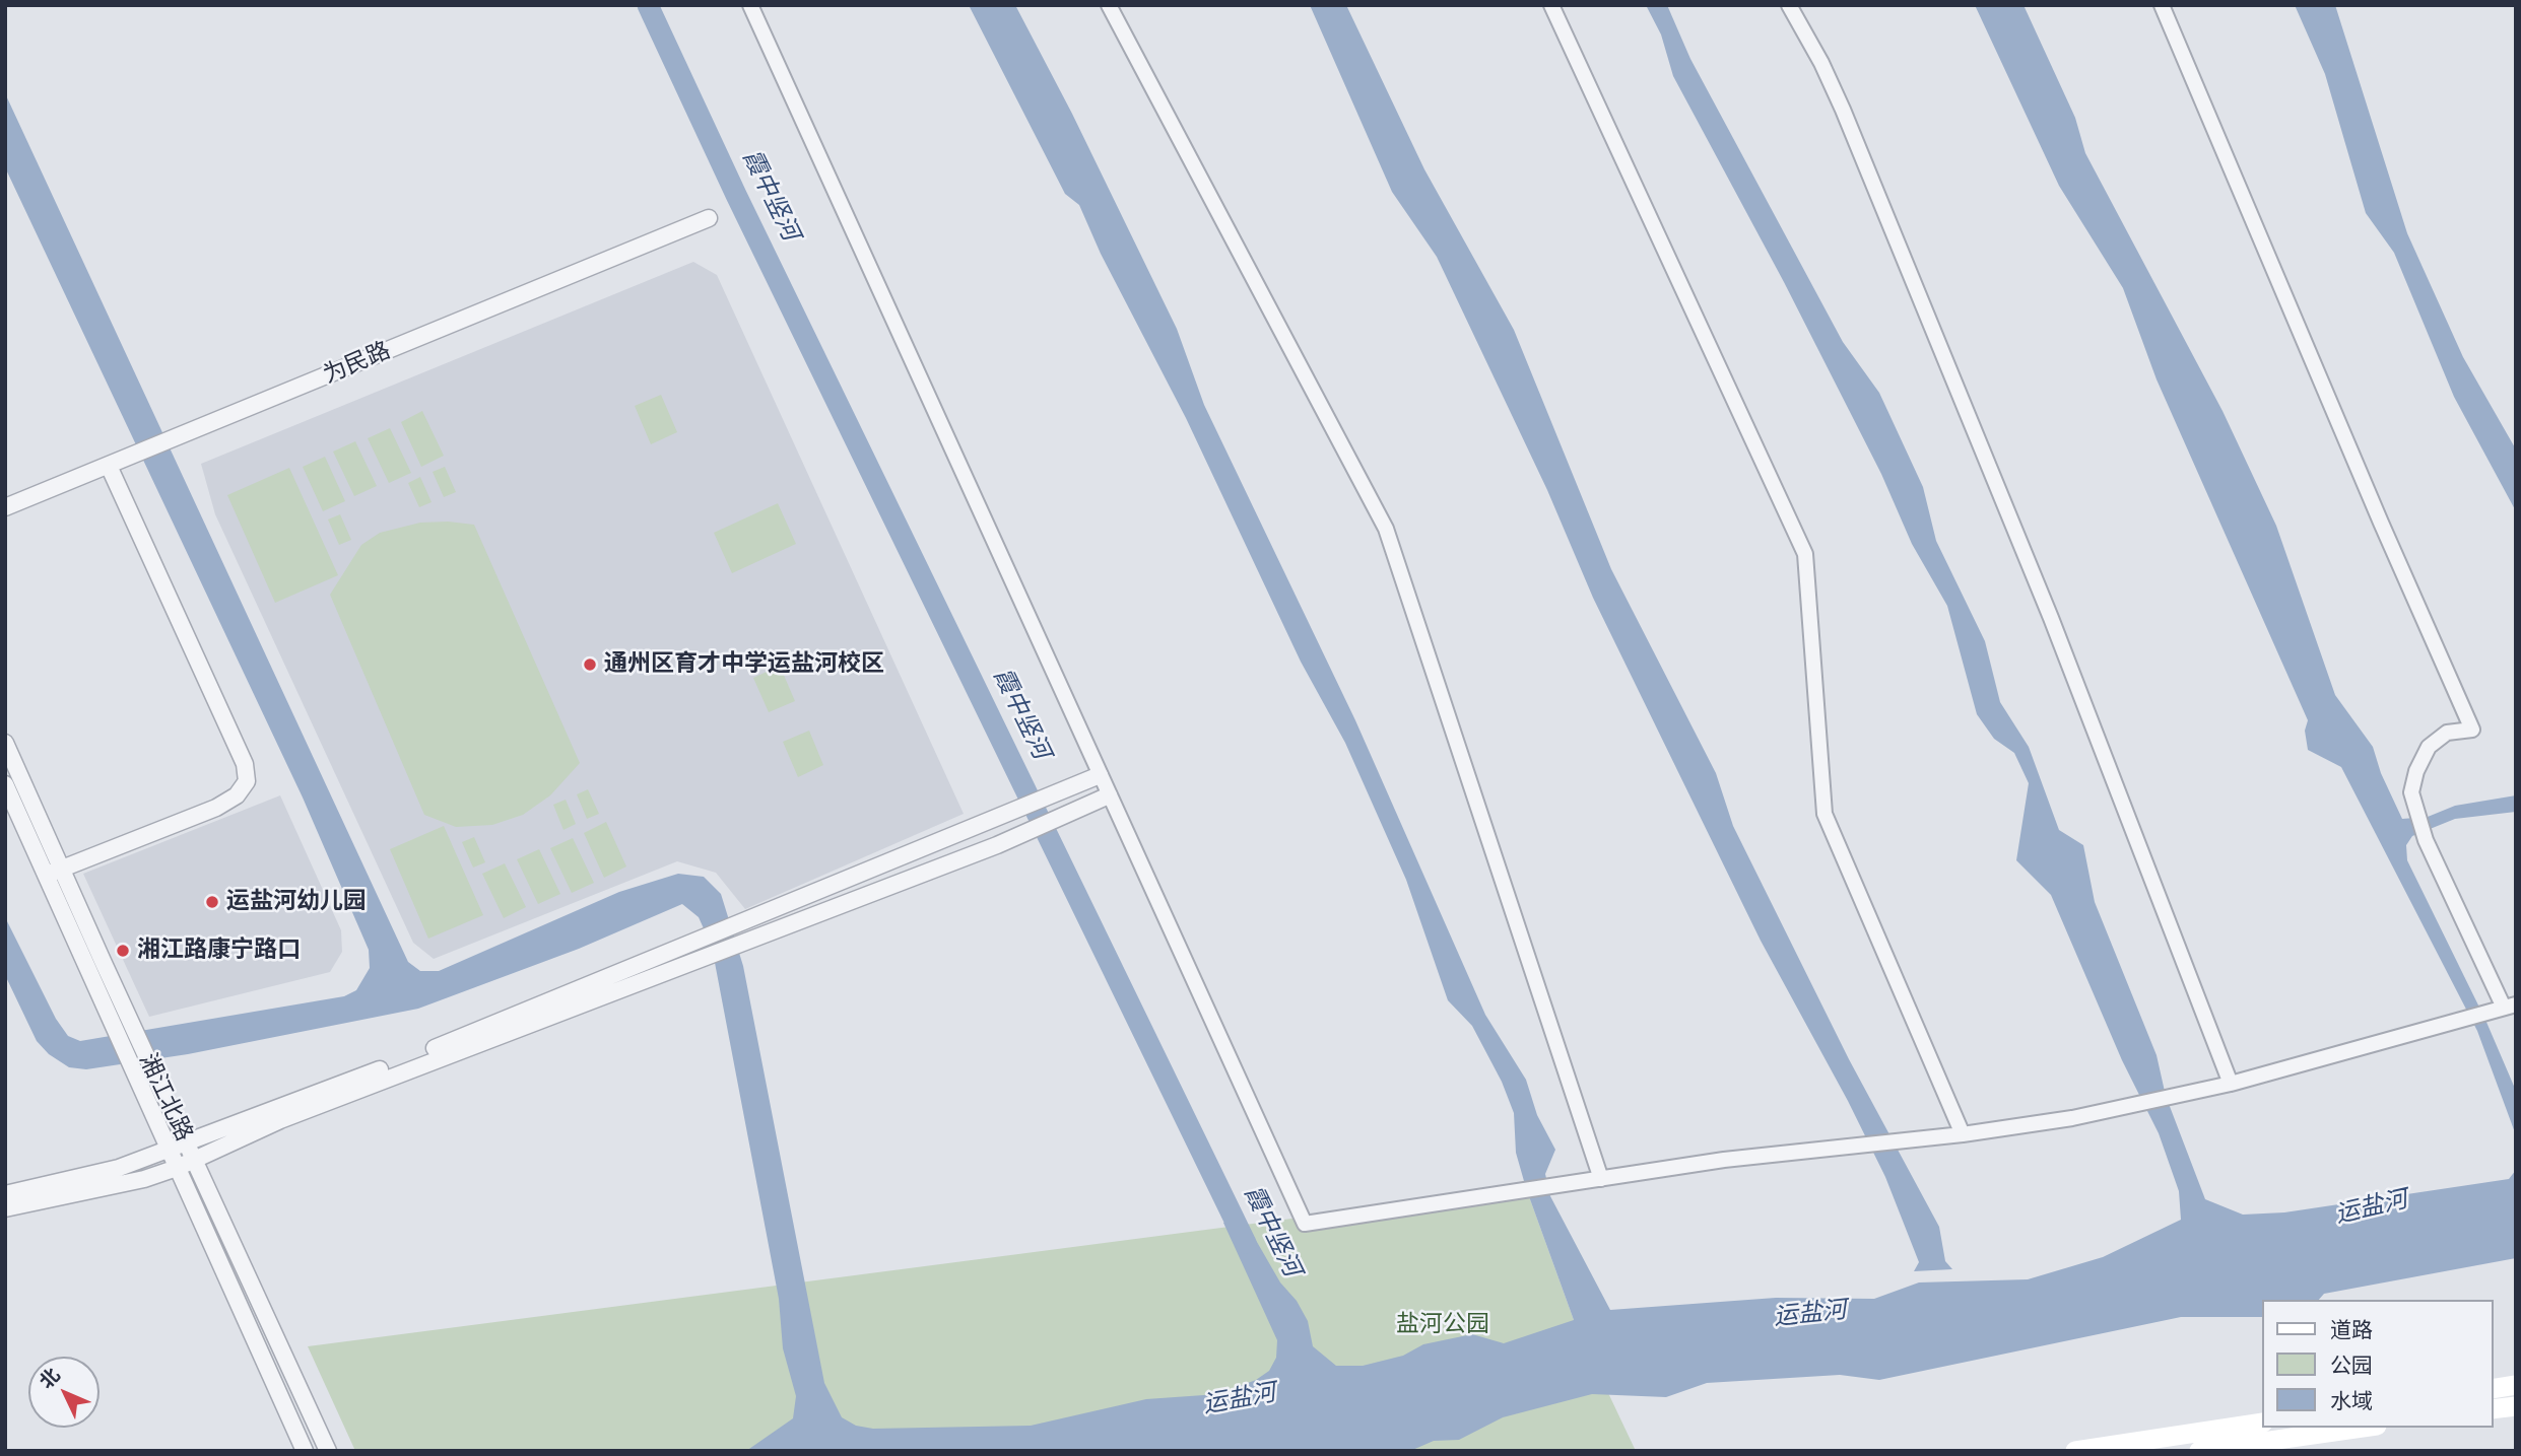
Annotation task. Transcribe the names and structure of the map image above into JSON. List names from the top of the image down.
{
  "streets": {
    "street": ["为民路", "湘江北路"]
  },
  "water": ["霞中竖河", "运盐河"],
  "parks": ["盐河公园"],
  "places": ["通州区育才中学运盐河校区", "运盐河幼儿园", "湘江路康宁路口"],
  "legend": ["道路", "公园", "水域"],
  "north": "top left"
}
